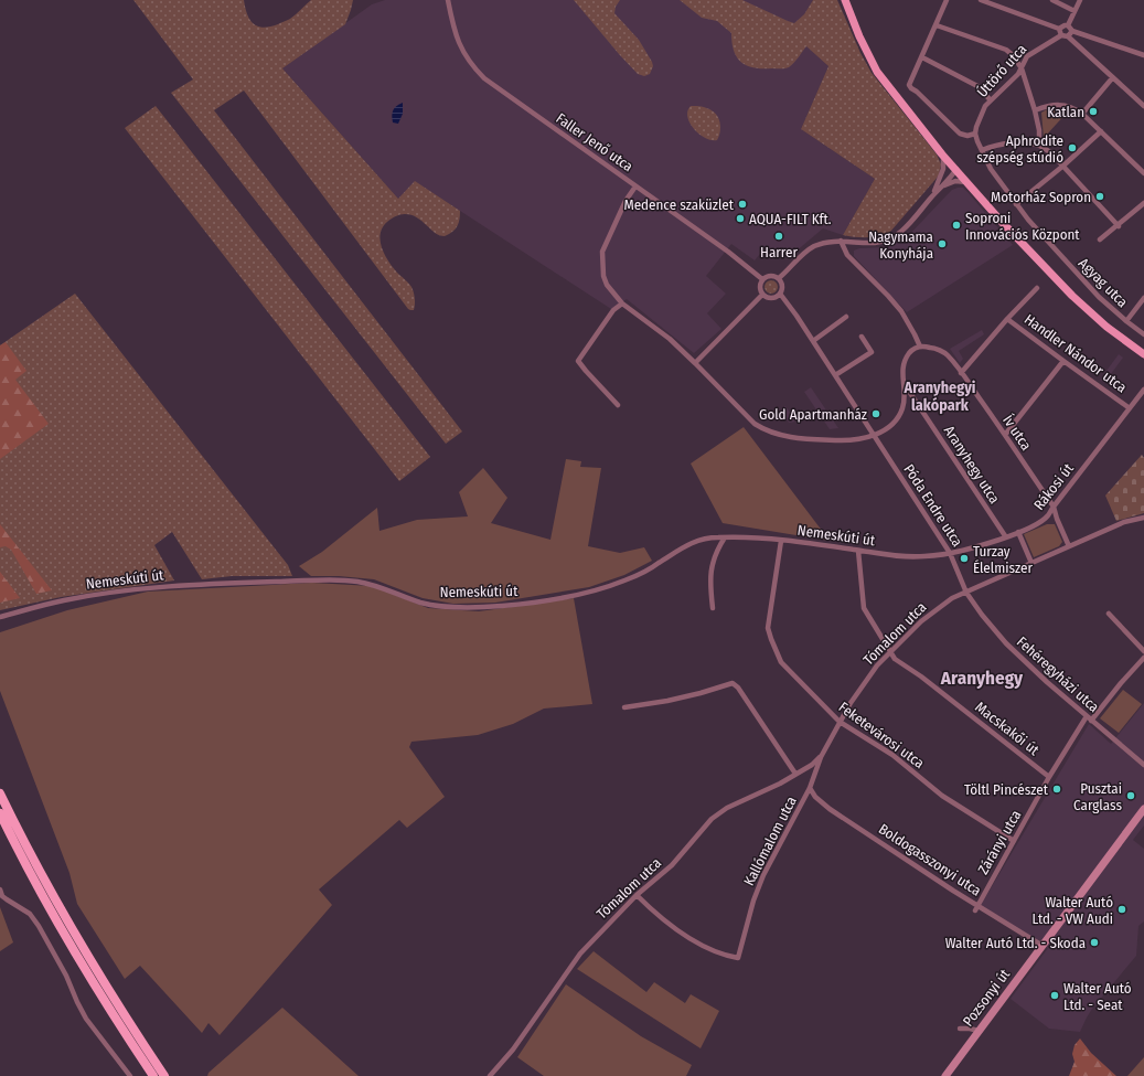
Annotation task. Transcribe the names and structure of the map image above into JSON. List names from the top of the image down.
{
  "streets": {
    "main road": ["Pozsonyi út"],
    "street": [
      "Úttörő utca",
      "Faller Jenő utca",
      "Agyag utca",
      "Handler Nándor utca",
      "Ív utca",
      "Aranyhegy utca",
      "Rákosi út",
      "Póda Endre utca",
      "Nemeskúti út",
      "Tómalom utca",
      "Fehéregyházi utca",
      "Macskakői út",
      "Feketevárosi utca",
      "Kallómalom utca",
      "Zárányi utca",
      "Boldogasszonyi utca"
    ]
  },
  "crossings": [
    ["Úttörő utca", "Agyag utca"],
    ["Handler Nándor utca", "Rákosi út"],
    ["Ív utca", "Rákosi út"],
    ["Ív utca", "Tómalom utca"],
    ["Aranyhegy utca", "Rákosi út"],
    ["Rákosi út", "Póda Endre utca"],
    ["Rákosi út", "Nemeskúti út"],
    ["Póda Endre utca", "Nemeskúti út"],
    ["Póda Endre utca", "Tómalom utca"],
    ["Póda Endre utca", "Fehéregyházi utca"],
    ["Nemeskúti út", "Macskakői út"],
    ["Nemeskúti út", "Feketevárosi utca"],
    ["Tómalom utca", "Fehéregyházi utca"],
    ["Tómalom utca", "Macskakői út"],
    ["Tómalom utca", "Feketevárosi utca"],
    ["Tómalom utca", "Kallómalom utca"],
    ["Tómalom utca", "Boldogasszonyi utca"],
    ["Fehéregyházi utca", "Zárányi utca"],
    ["Macskakői út", "Zárányi utca"],
    ["Feketevárosi utca", "Zárányi utca"],
    ["Kallómalom utca", "Boldogasszonyi utca"],
    ["Zárányi utca", "Boldogasszonyi utca"],
    ["Boldogasszonyi utca", "Pozsonyi út"]
  ],
  "districts": ["Aranyhegyi lakópark", "Aranyhegy"],
  "places": [
    "Katlan",
    "Aphrodite szépség stúdió",
    "Motorház Sopron",
    "Medence szaküzlet",
    "AQUA-FILT Kft.",
    "Soproni Innovációs Központ",
    "Harrer",
    "Nagymama Konyhája",
    "Gold Apartmanház",
    "Turzay Élelmiszer",
    "Töltl Pincészet",
    "Pusztai Carglass",
    "Walter Autó Ltd. - VW Audi",
    "Walter Autó Ltd. - Skoda",
    "Walter Autó Ltd. - Seat"
  ]
}
